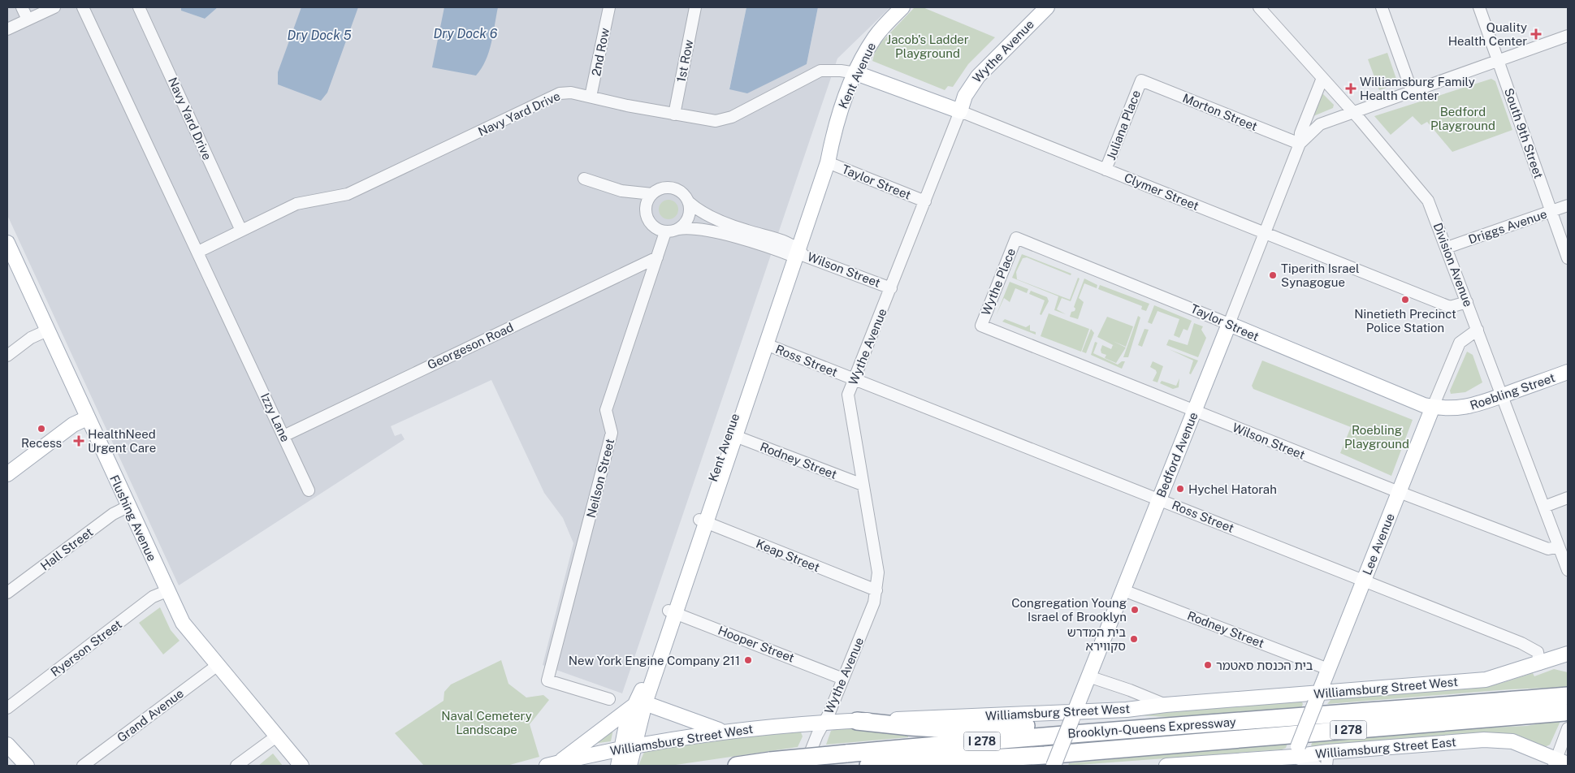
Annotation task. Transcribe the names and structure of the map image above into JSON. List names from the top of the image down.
{
  "streets": {
    "highway": ["Brooklyn-Queens Expressway", "I 278"],
    "main road": [
      "Wythe Avenue",
      "Kent Avenue",
      "Taylor Street",
      "Clymer Street",
      "Roebling Street",
      "Bedford Avenue",
      "Flushing Avenue",
      "Lee Avenue",
      "Williamsburg Street West",
      "Williamsburg Street East"
    ],
    "street": [
      "2nd Row",
      "1st Row",
      "Morton Street",
      "Navy Yard Drive",
      "Juliana Place",
      "South 9th Street",
      "Driggs Avenue",
      "Division Avenue",
      "Wilson Street",
      "Wythe Place",
      "Georgeson Road",
      "Ross Street",
      "Izzy Lane",
      "Rodney Street",
      "Neilson Street",
      "Hall Street",
      "Keap Street",
      "Hooper Street",
      "Ryerson Street",
      "Grand Avenue"
    ]
  },
  "crossings": [
    ["Wythe Avenue", "Taylor Street"],
    ["Wythe Avenue", "Clymer Street"],
    ["Wythe Avenue", "Wilson Street"],
    ["Wythe Avenue", "Ross Street"],
    ["Wythe Avenue", "Rodney Street"],
    ["Wythe Avenue", "Keap Street"],
    ["Wythe Avenue", "Hooper Street"],
    ["Wythe Avenue", "Williamsburg Street West"],
    ["2nd Row", "Navy Yard Drive"],
    ["1st Row", "Navy Yard Drive"],
    ["Kent Avenue", "Navy Yard Drive"],
    ["Kent Avenue", "Taylor Street"],
    ["Kent Avenue", "Clymer Street"],
    ["Kent Avenue", "Wilson Street"],
    ["Kent Avenue", "Ross Street"],
    ["Kent Avenue", "Rodney Street"],
    ["Kent Avenue", "Keap Street"],
    ["Kent Avenue", "Hooper Street"],
    ["Kent Avenue", "Williamsburg Street West"],
    ["Morton Street", "Juliana Place"],
    ["Morton Street", "Bedford Avenue"],
    ["Navy Yard Drive", "Clymer Street"],
    ["Navy Yard Drive", "Izzy Lane"],
    ["Juliana Place", "Clymer Street"],
    ["South 9th Street", "Driggs Avenue"],
    ["South 9th Street", "Bedford Avenue"],
    ["Taylor Street", "Wythe Place"],
    ["Taylor Street", "Roebling Street"],
    ["Taylor Street", "Bedford Avenue"],
    ["Taylor Street", "Lee Avenue"],
    ["Clymer Street", "Division Avenue"],
    ["Clymer Street", "Bedford Avenue"],
    ["Driggs Avenue", "Division Avenue"],
    ["Division Avenue", "Wilson Street"],
    ["Division Avenue", "Roebling Street"],
    ["Division Avenue", "Bedford Avenue"],
    ["Division Avenue", "Lee Avenue"],
    ["Wilson Street", "Wythe Place"],
    ["Wilson Street", "Bedford Avenue"],
    ["Wilson Street", "Lee Avenue"],
    ["Georgeson Road", "Izzy Lane"],
    ["Georgeson Road", "Neilson Street"],
    ["Ross Street", "Bedford Avenue"],
    ["Ross Street", "Lee Avenue"],
    ["Ross Street", "Williamsburg Street West"],
    ["Roebling Street", "Lee Avenue"],
    ["Bedford Avenue", "Rodney Street"],
    ["Bedford Avenue", "Williamsburg Street West"],
    ["Bedford Avenue", "Brooklyn-Queens Expressway"],
    ["Rodney Street", "Lee Avenue"],
    ["Flushing Avenue", "Hall Street"],
    ["Flushing Avenue", "Ryerson Street"],
    ["Flushing Avenue", "Grand Avenue"],
    ["Lee Avenue", "Williamsburg Street West"],
    ["Lee Avenue", "Williamsburg Street East"]
  ],
  "water": ["Dry Dock 6", "Dry Dock 5"],
  "parks": [
    "Jacob's Ladder Playground",
    "Bedford Playground",
    "Roebling Playground",
    "Naval Cemetery Landscape"
  ],
  "places": {
    "health": ["Quality Health Center", "Williamsburg Family Health Center", "HealthNeed Urgent Care"],
    "other": [
      "Tiperith Israel Synagogue",
      "Ninetieth Precinct Police Station",
      "Recess",
      "Hychel Hatorah",
      "Congregation Young Israel of Brooklyn",
      "בית המדרש סקווירא",
      "New York Engine Company 211",
      "בית הכנסת סאטמר"
    ]
  }
}
